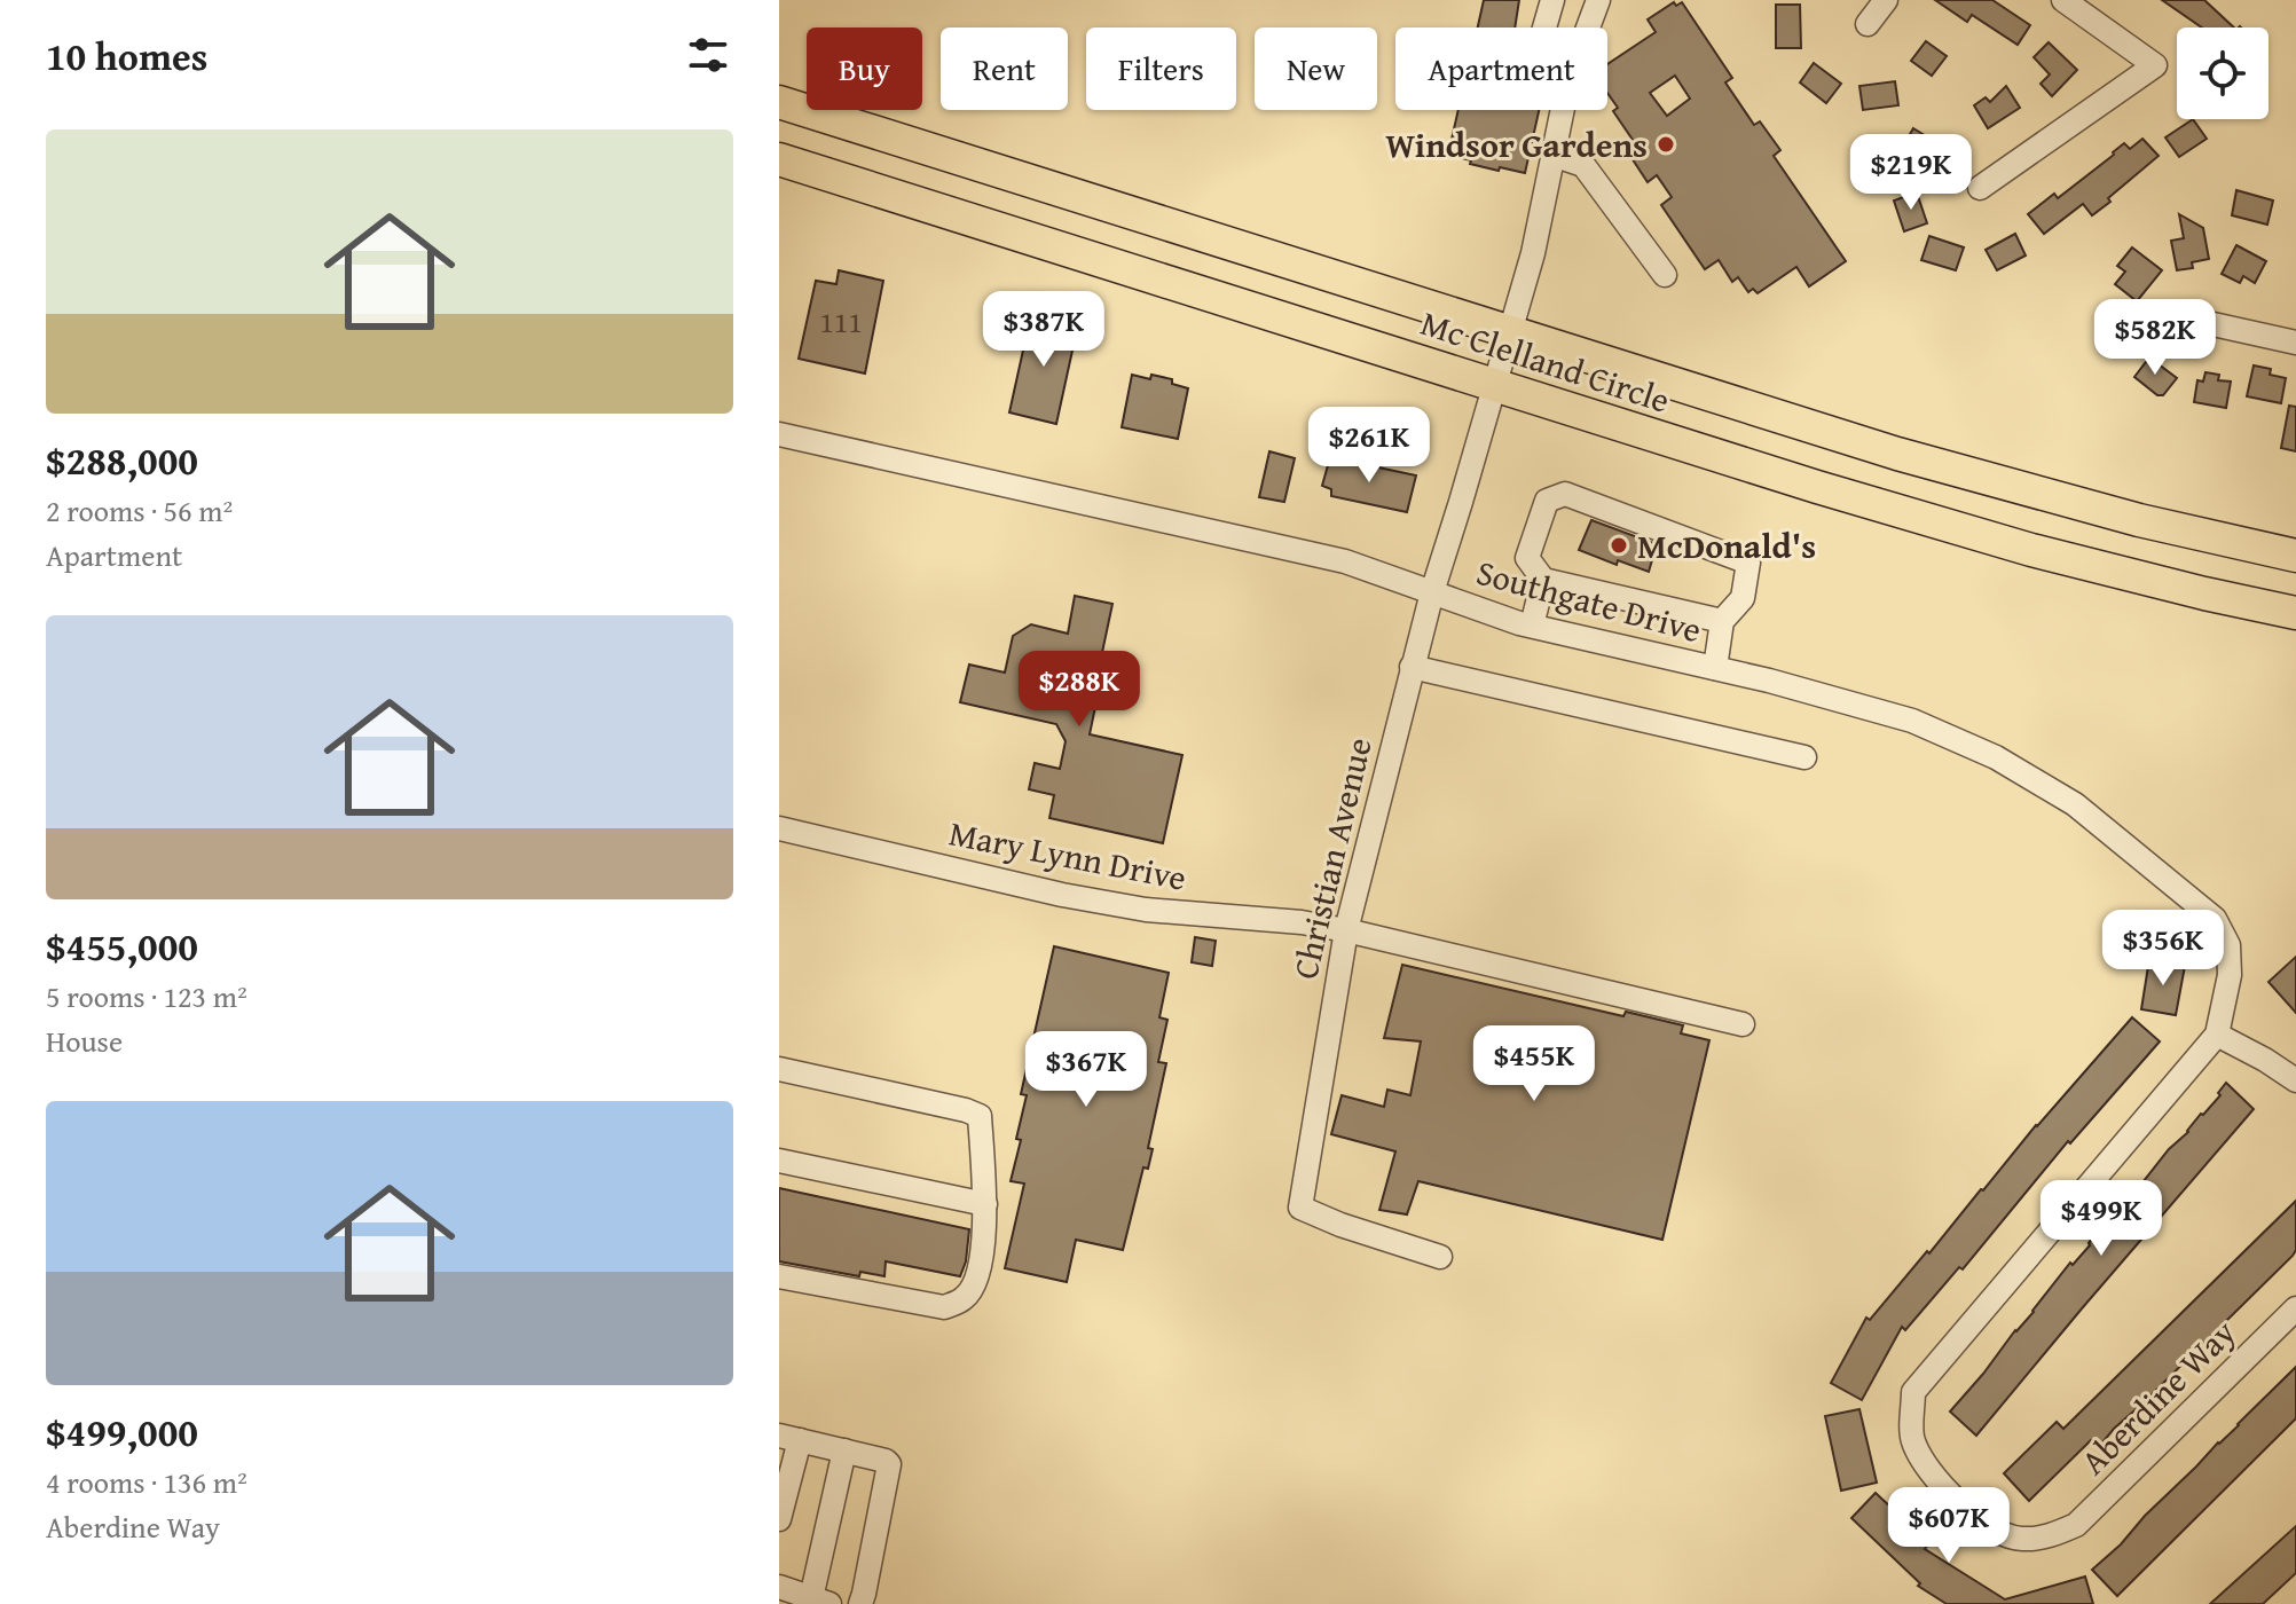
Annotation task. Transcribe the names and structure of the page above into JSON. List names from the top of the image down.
{
  "streets": {
    "highway": ["Mc Clelland Circle"],
    "street": [
      "Southgate Drive",
      "Mary Lynn Drive",
      "Christian Avenue",
      "Aberdine Way"
    ]
  },
  "crossings": [
    ["Mc Clelland Circle", "Christian Avenue"],
    ["Southgate Drive", "Christian Avenue"],
    ["Southgate Drive", "Aberdine Way"],
    ["Mary Lynn Drive", "Christian Avenue"]
  ],
  "places": ["Windsor Gardens", "McDonald's"],
  "house_numbers": ["111"],
  "page": {
    "heading": "10 homes",
    "chip": [
      "Buy",
      "Rent",
      "Filters",
      "New",
      "Apartment"
    ],
    "list": [
      {
        "name": "$288,000",
        "note": "2 rooms · 56 m² · Apartment"
      },
      {
        "name": "$455,000",
        "note": "5 rooms · 123 m² · House"
      },
      {
        "name": "$499,000",
        "note": "4 rooms · 136 m² · Aberdine Way"
      }
    ],
    "price": [
      "$219K",
      "$387K",
      "$582K",
      "$261K",
      "$288K",
      "$356K",
      "$455K",
      "$367K",
      "$499K",
      "$607K"
    ]
  }
}
